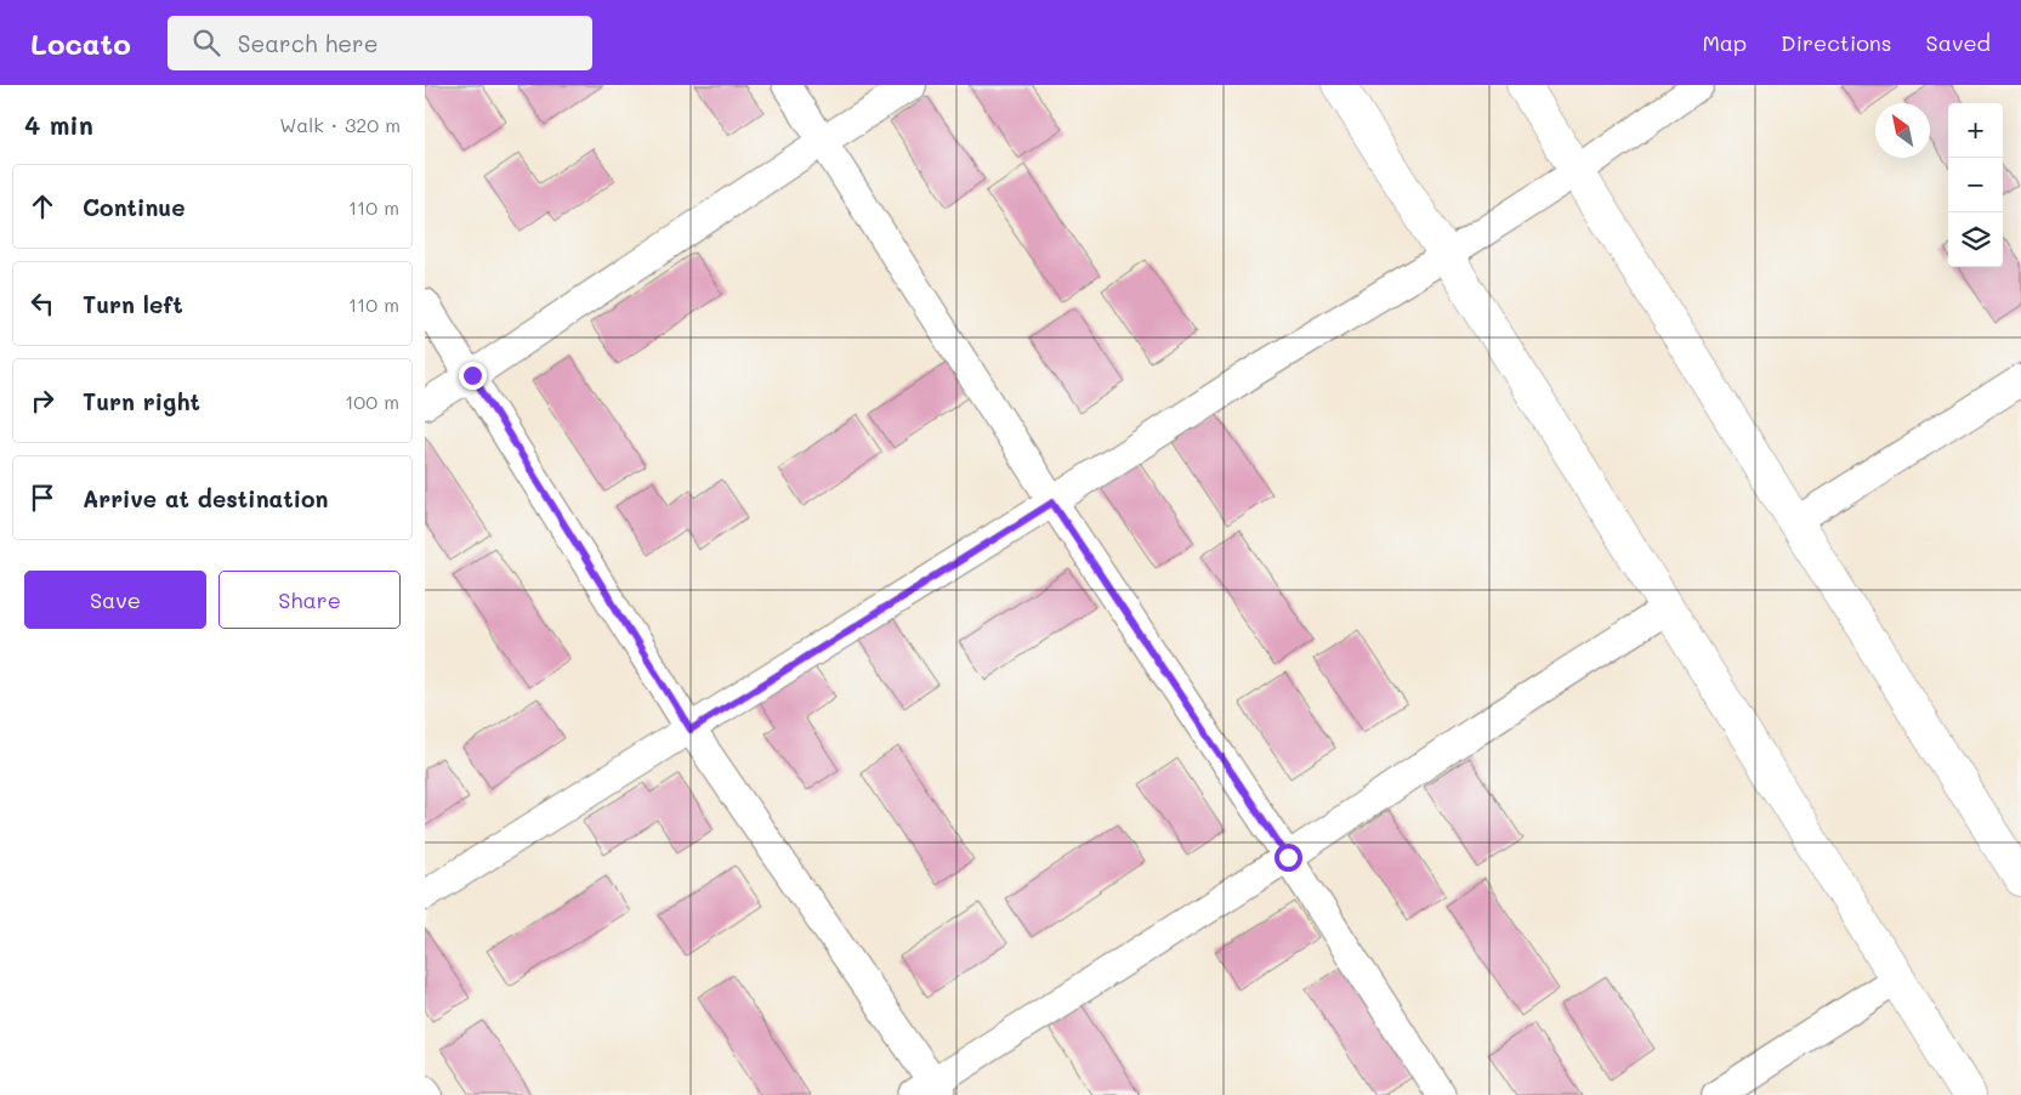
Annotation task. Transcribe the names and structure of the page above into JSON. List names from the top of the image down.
{
  "north": "top left",
  "page": {
    "header": "Locato",
    "search": "Search here",
    "nav": ["Map", "Directions", "Saved"],
    "heading": ["4 min", "Walk · 320 m"],
    "map_buttons": ["+", "−"],
    "list": [
      ["Continue", "110 m"],
      ["Turn left", "110 m"],
      ["Turn right", "100 m"],
      "Arrive at destination"
    ],
    "buttons": ["Save", "Share"]
  }
}
